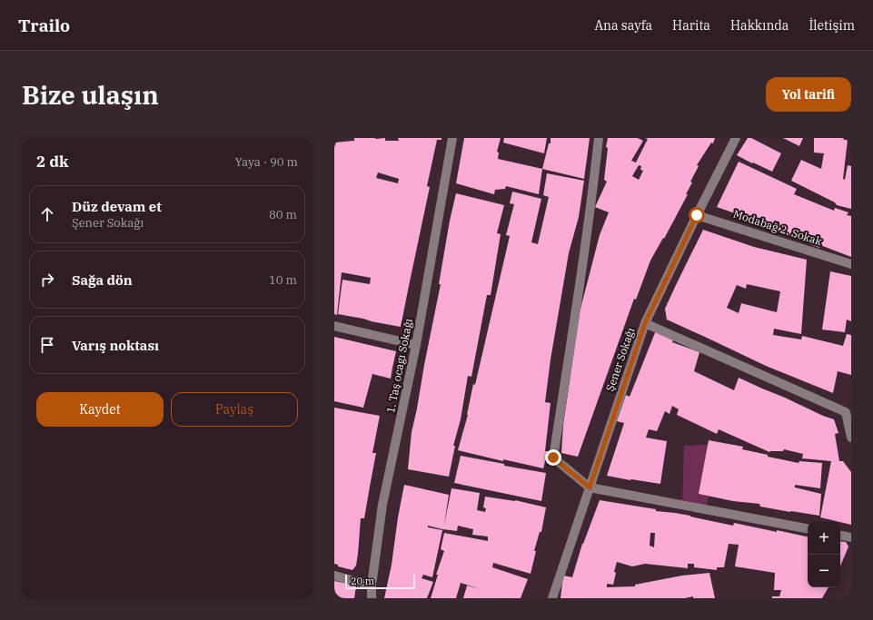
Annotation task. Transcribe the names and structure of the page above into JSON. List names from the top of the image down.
{
  "streets": {
    "street": ["Modabağ 2. Sokak", "Şener Sokağı", "1. Taş ocagı Sokağı"]
  },
  "crossings": [
    ["Modabağ 2. Sokak", "Şener Sokağı"]
  ],
  "scale_bar": "20 m",
  "page": {
    "header": "Trailo",
    "nav": [
      "Ana sayfa",
      "Harita",
      "Hakkında",
      "İletişim"
    ],
    "buttons": [
      "Yol tarifi",
      ["Kaydet", "Paylaş"]
    ],
    "title": "Bize ulaşın",
    "heading": ["2 dk", "Yaya · 90 m"],
    "list": [
      ["Düz devam et", "Şener Sokağı", "80 m"],
      ["Sağa dön", "10 m"],
      "Varış noktası"
    ],
    "map_buttons": ["+", "−"],
    "scale": "20 m"
  }
}
